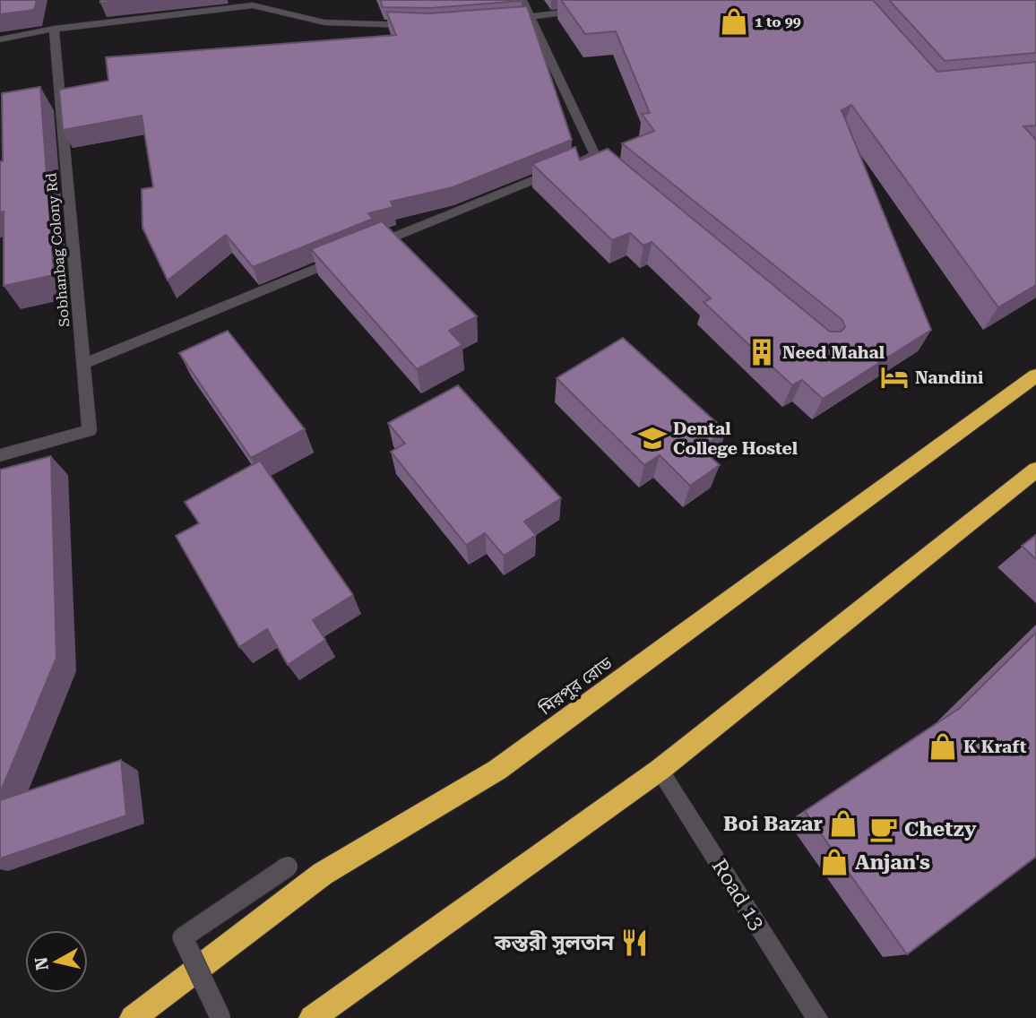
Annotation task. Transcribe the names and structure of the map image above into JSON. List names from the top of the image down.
{
  "streets": {
    "highway": ["মিরপুর রোড"],
    "street": ["Sobhanbag Colony Rd", "Road 13"]
  },
  "places": {
    "shop": [
      "1 to 99",
      "K Kraft",
      "Boi Bazar",
      "Anjan's"
    ],
    "building": ["Need Mahal"],
    "hotel": ["Nandini"],
    "school or university": ["Dental College Hostel"],
    "cafe": ["Chetzy"],
    "restaurant": ["কস্তরী সুলতান"]
  },
  "north": "left"
}
